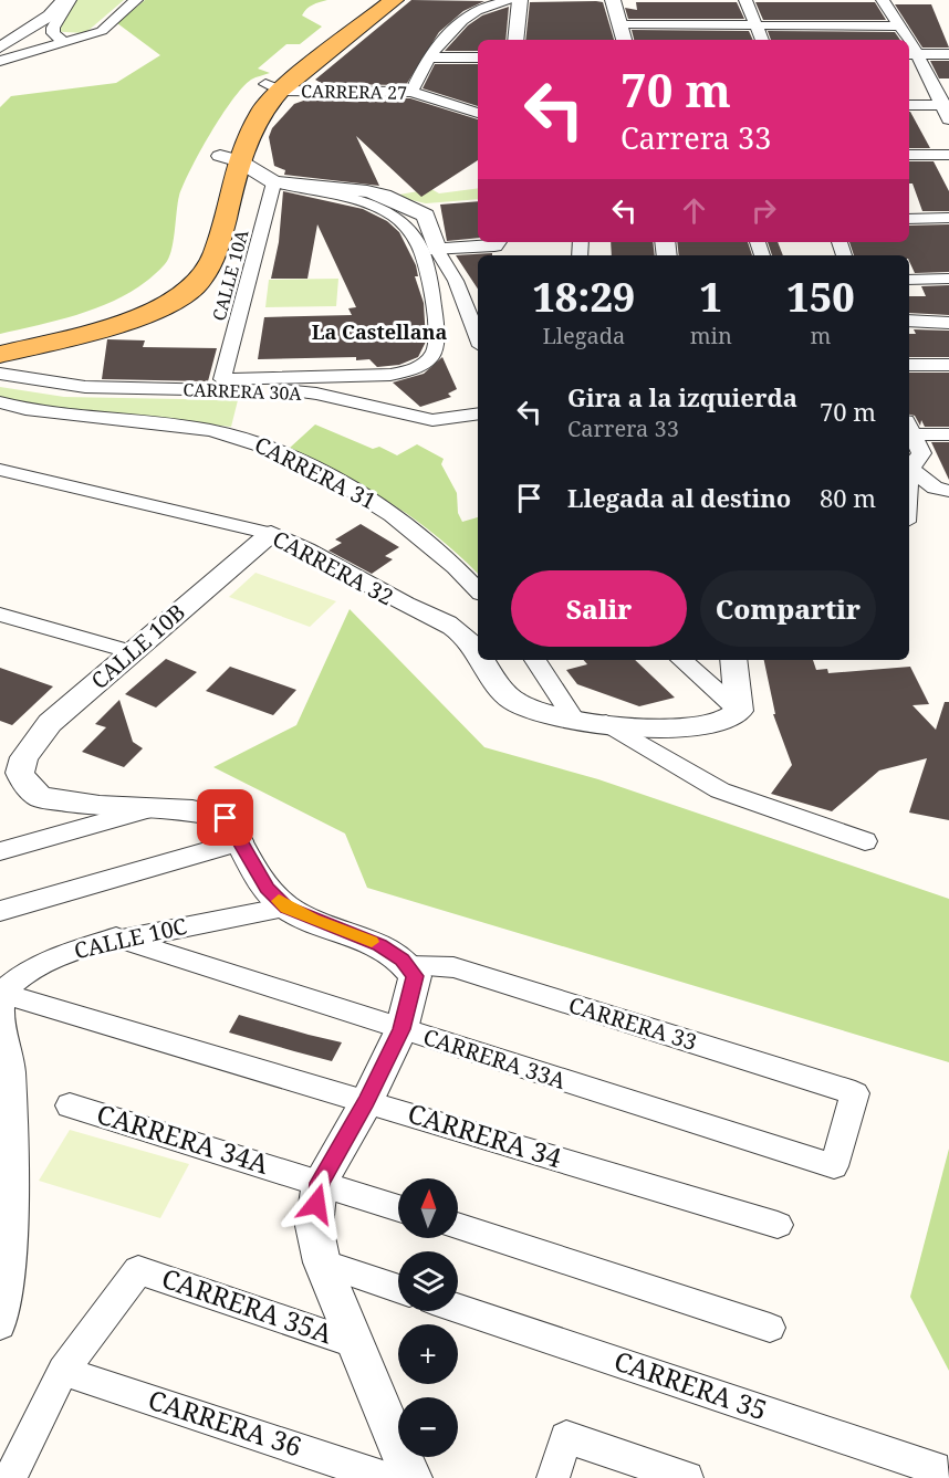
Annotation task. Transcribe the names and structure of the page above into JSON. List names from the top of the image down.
{
  "streets": {
    "street": [
      "CARRERA 27",
      "CALLE 10A",
      "CARRERA 30A",
      "CARRERA 31",
      "CARRERA 32",
      "CALLE 10B",
      "CALLE 10C",
      "CARRERA 33",
      "CARRERA 33A",
      "CARRERA 34",
      "CARRERA 34A",
      "CARRERA 35A",
      "CARRERA 35",
      "CARRERA 36"
    ]
  },
  "crossings": [
    ["CARRERA 32", "CALLE 10B"],
    ["CALLE 10C", "CARRERA 33A"],
    ["CALLE 10C", "CARRERA 34"],
    ["CARRERA 33", "CARRERA 33A"],
    ["CARRERA 35A", "CARRERA 36"]
  ],
  "districts": ["La Castellana"],
  "north": "top",
  "page": {
    "turn": ["70 m", "Carrera 33"],
    "eta": [
      "18:29",
      "Llegada",
      "1",
      "min",
      "150",
      "m"
    ],
    "list": [
      {
        "name": "Gira a la izquierda",
        "note": "Carrera 33",
        "value": "70 m"
      },
      {
        "name": "Llegada al destino",
        "value": "80 m"
      }
    ],
    "buttons": ["Salir", "Compartir"],
    "map_buttons": ["+", "−"]
  }
}
